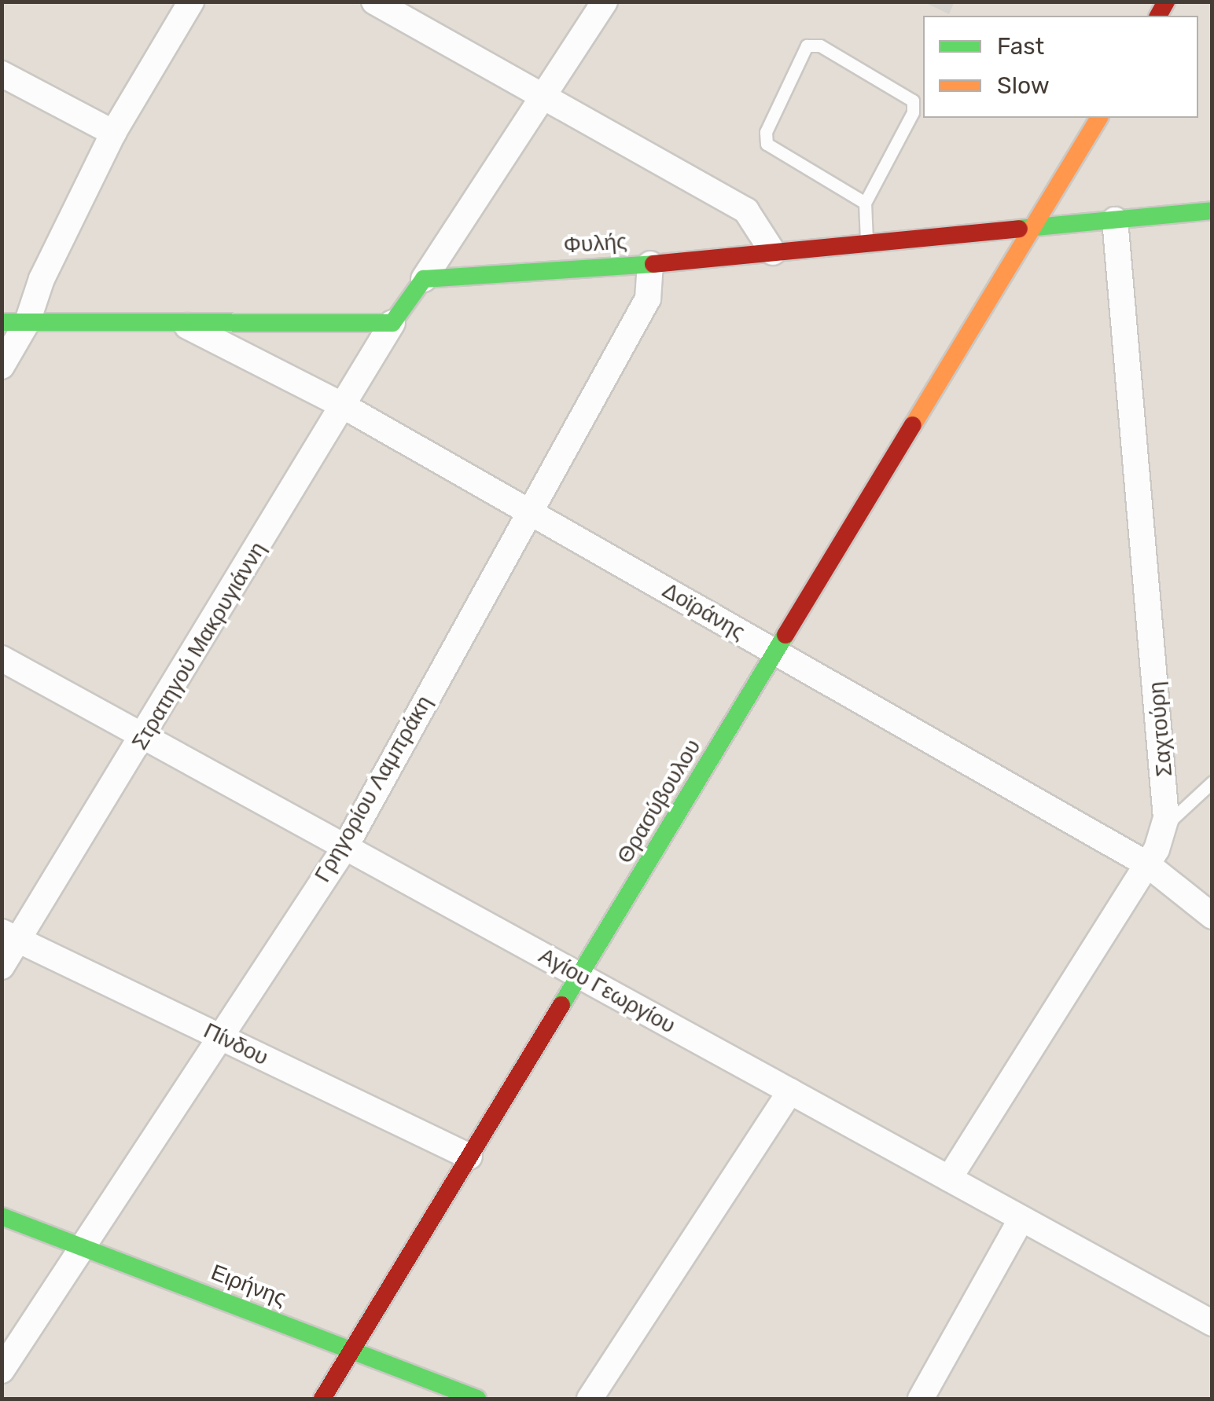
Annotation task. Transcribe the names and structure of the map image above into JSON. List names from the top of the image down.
{
  "streets": {
    "street": [
      "Φυλής",
      "Δοϊράνης",
      "Στρατηγού Μακρυγιάννη",
      "Σαχτούρη",
      "Γρηγορίου Λαμπράκη",
      "Θρασύβουλου",
      "Αγίου Γεωργίου",
      "Πίνδου",
      "Ειρήνης"
    ]
  },
  "crossings": [
    ["Φυλής", "Σαχτούρη"],
    ["Φυλής", "Γρηγορίου Λαμπράκη"],
    ["Φυλής", "Θρασύβουλου"],
    ["Δοϊράνης", "Στρατηγού Μακρυγιάννη"],
    ["Δοϊράνης", "Σαχτούρη"],
    ["Δοϊράνης", "Γρηγορίου Λαμπράκη"],
    ["Δοϊράνης", "Θρασύβουλου"],
    ["Στρατηγού Μακρυγιάννη", "Αγίου Γεωργίου"],
    ["Στρατηγού Μακρυγιάννη", "Πίνδου"],
    ["Σαχτούρη", "Αγίου Γεωργίου"],
    ["Γρηγορίου Λαμπράκη", "Αγίου Γεωργίου"],
    ["Γρηγορίου Λαμπράκη", "Πίνδου"],
    ["Γρηγορίου Λαμπράκη", "Ειρήνης"],
    ["Θρασύβουλου", "Αγίου Γεωργίου"],
    ["Θρασύβουλου", "Πίνδου"],
    ["Θρασύβουλου", "Ειρήνης"]
  ],
  "legend": ["Fast", "Slow"]
}
